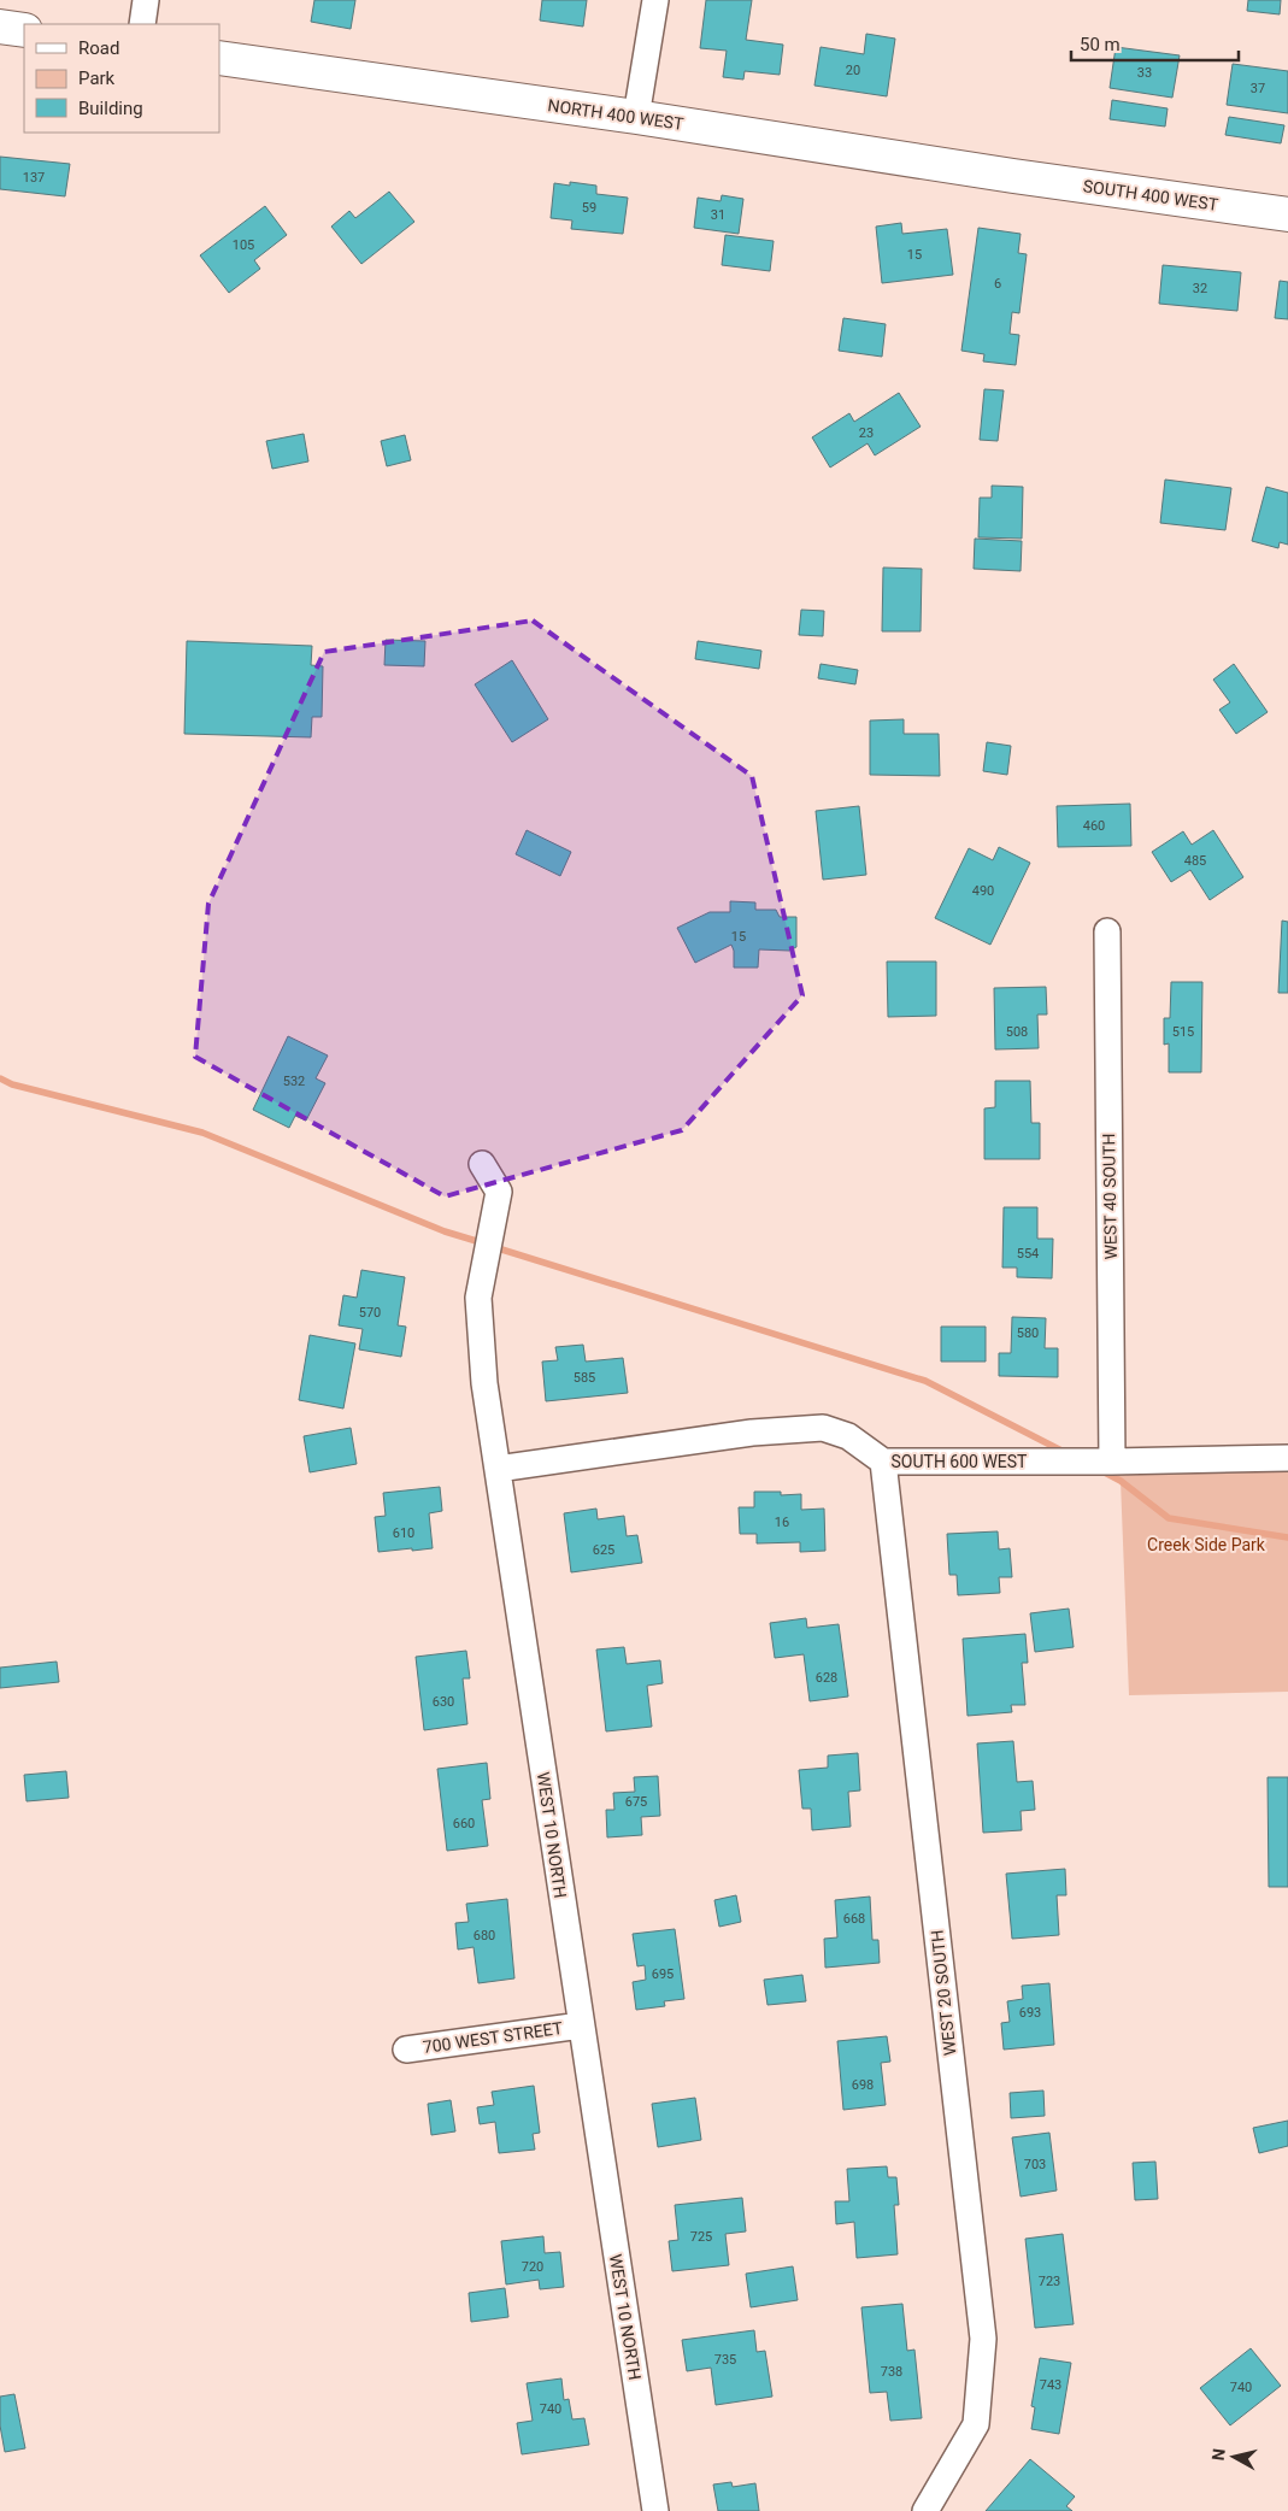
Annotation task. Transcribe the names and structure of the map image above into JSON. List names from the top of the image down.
{
  "streets": {
    "street": [
      "NORTH 400 WEST",
      "SOUTH 400 WEST",
      "WEST 40 SOUTH",
      "SOUTH 600 WEST",
      "WEST 10 NORTH",
      "WEST 20 SOUTH",
      "700 WEST STREET"
    ]
  },
  "crossings": [
    ["NORTH 400 WEST", "SOUTH 400 WEST"],
    ["WEST 40 SOUTH", "SOUTH 600 WEST"],
    ["SOUTH 600 WEST", "WEST 10 NORTH"],
    ["SOUTH 600 WEST", "WEST 20 SOUTH"],
    ["WEST 10 NORTH", "700 WEST STREET"]
  ],
  "parks": ["Creek Side Park"],
  "house_numbers": [
    "20",
    "33",
    "37",
    "137",
    "59",
    "31",
    "105",
    "15",
    "6",
    "32",
    "23",
    "460",
    "485",
    "490",
    "15",
    "508",
    "515",
    "532",
    "554",
    "570",
    "580",
    "585",
    "16",
    "610",
    "625",
    "628",
    "630",
    "675",
    "660",
    "668",
    "680",
    "695",
    "693",
    "698",
    "703",
    "725",
    "720",
    "723",
    "735",
    "738",
    "743",
    "740",
    "740"
  ],
  "legend": ["Road", "Park", "Building"],
  "scale_bar": "50 m",
  "north": "left"
}
